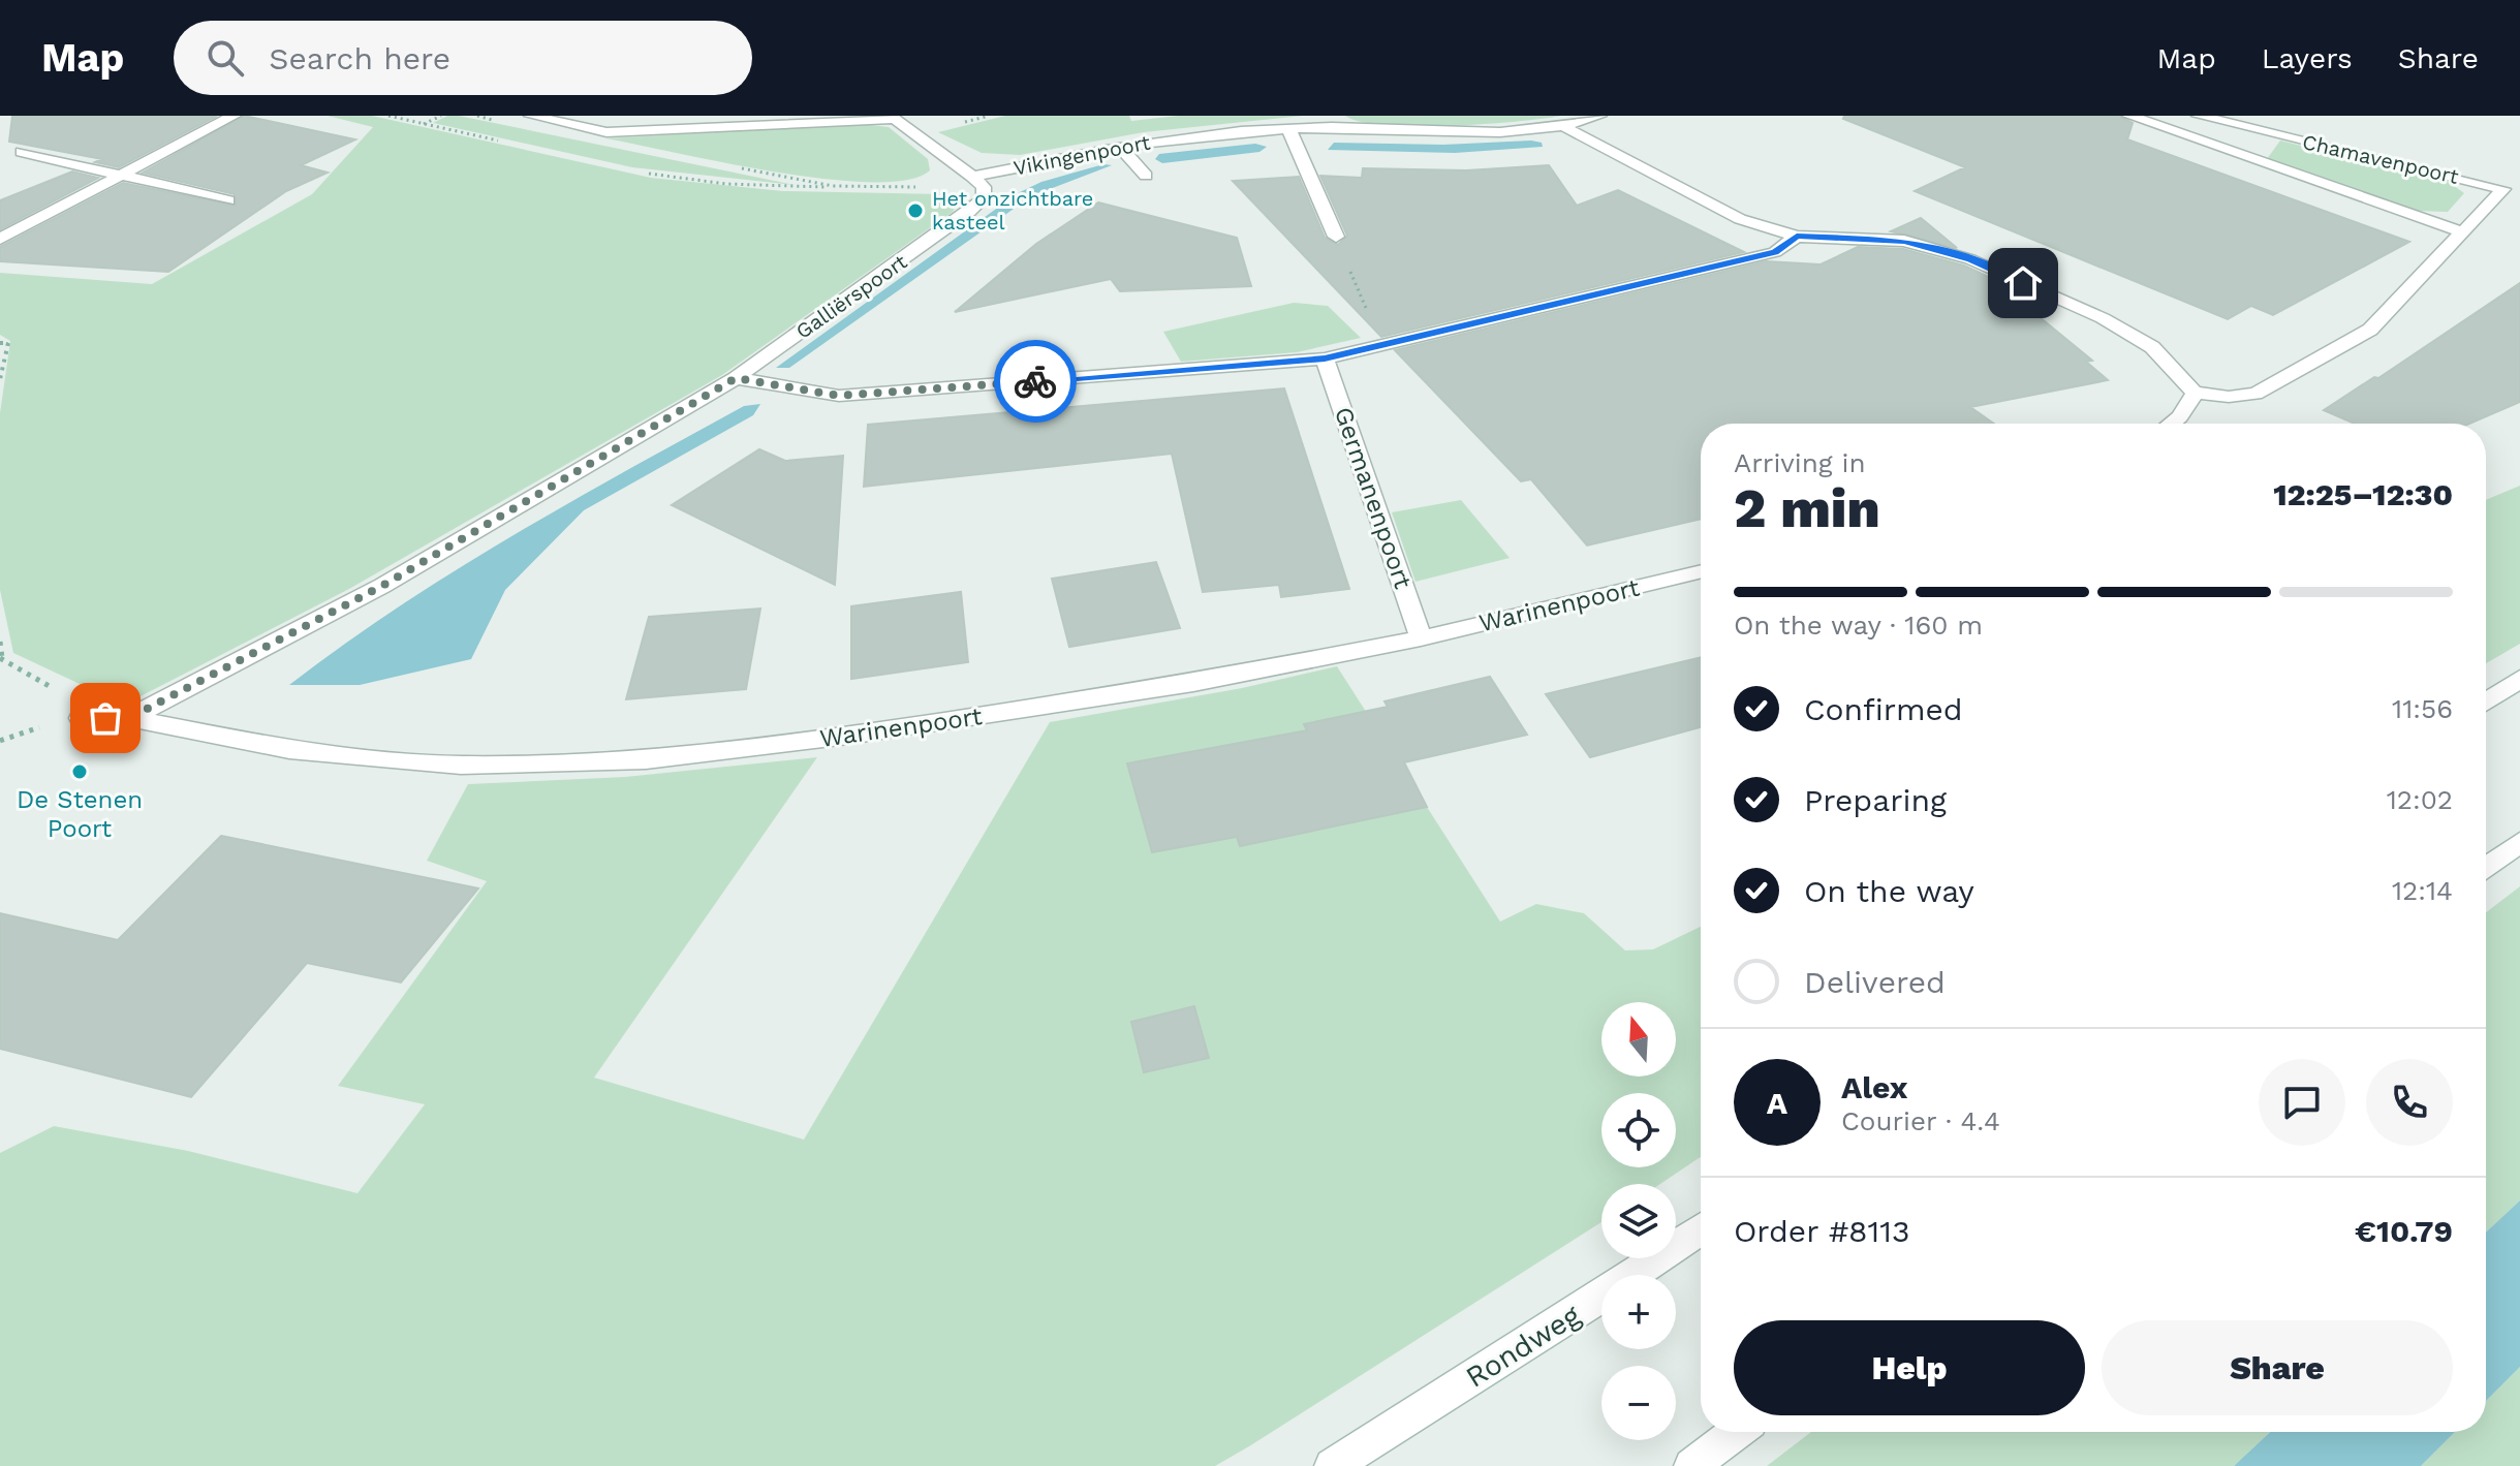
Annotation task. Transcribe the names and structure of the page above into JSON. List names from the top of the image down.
{
  "streets": {
    "street": [
      "Vikingenpoort",
      "Chamavenpoort",
      "Galliërspoort",
      "Germanenpoort",
      "Warinenpoort",
      "Rondweg"
    ]
  },
  "crossings": [
    ["Vikingenpoort", "Galliërspoort"],
    ["Galliërspoort", "Warinenpoort"],
    ["Germanenpoort", "Warinenpoort"]
  ],
  "places": ["Het onzichtbare kasteel", "De Stenen Poort"],
  "north": "top",
  "page": {
    "header": "Map",
    "search": "Search here",
    "nav": ["Map", "Layers", "Share"],
    "heading": ["2 min", "Arriving in", "12:25–12:30"],
    "panel": [
      "Alex",
      "Courier · 4.4",
      "Order #8113",
      "€10.79"
    ],
    "bar": "On the way · 160 m",
    "list": [
      ["Confirmed", "11:56"],
      ["Preparing", "12:02"],
      ["On the way", "12:14"],
      "Delivered"
    ],
    "map_buttons": ["+", "−"],
    "round": "A",
    "buttons": ["Help", "Share"]
  }
}
